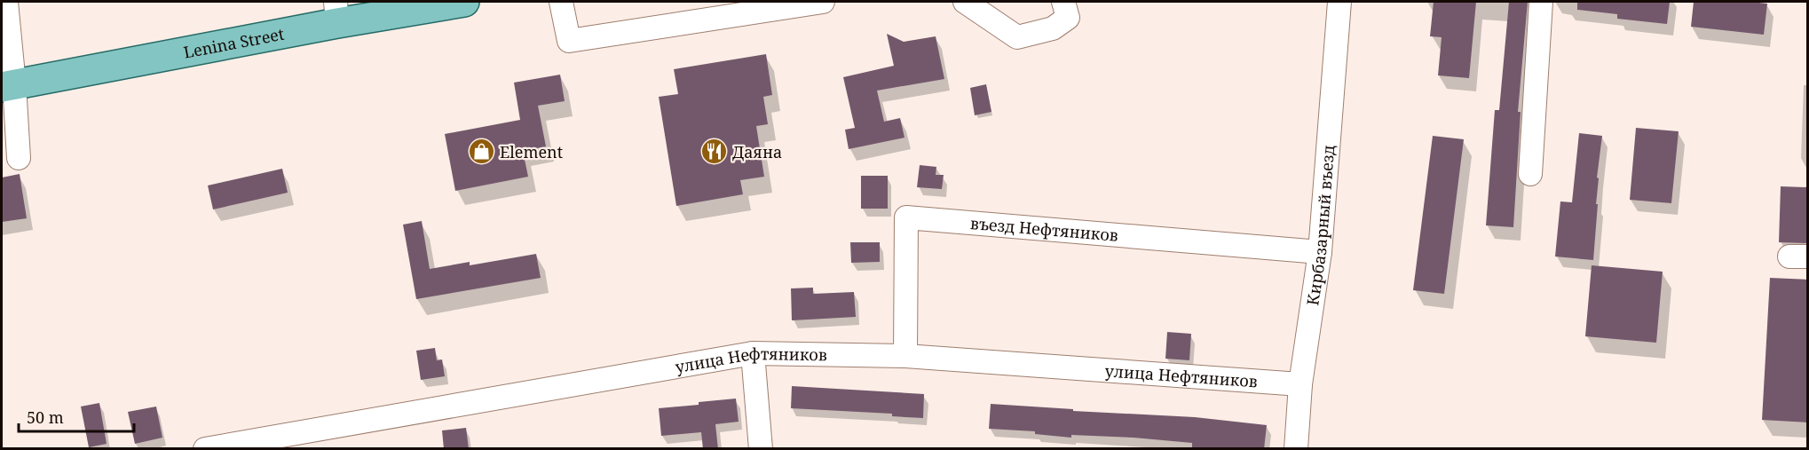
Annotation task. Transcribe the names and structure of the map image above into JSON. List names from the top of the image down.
{
  "streets": {
    "main road": ["Lenina Street"],
    "street": ["Кирбазарный въезд", "въезд Нефтяников", "улица Нефтяников"]
  },
  "crossings": [
    ["Кирбазарный въезд", "въезд Нефтяников"],
    ["Кирбазарный въезд", "улица Нефтяников"],
    ["въезд Нефтяников", "улица Нефтяников"]
  ],
  "places": {
    "shop": ["Element"],
    "restaurant": ["Даяна"]
  },
  "scale_bar": "50 m"
}
